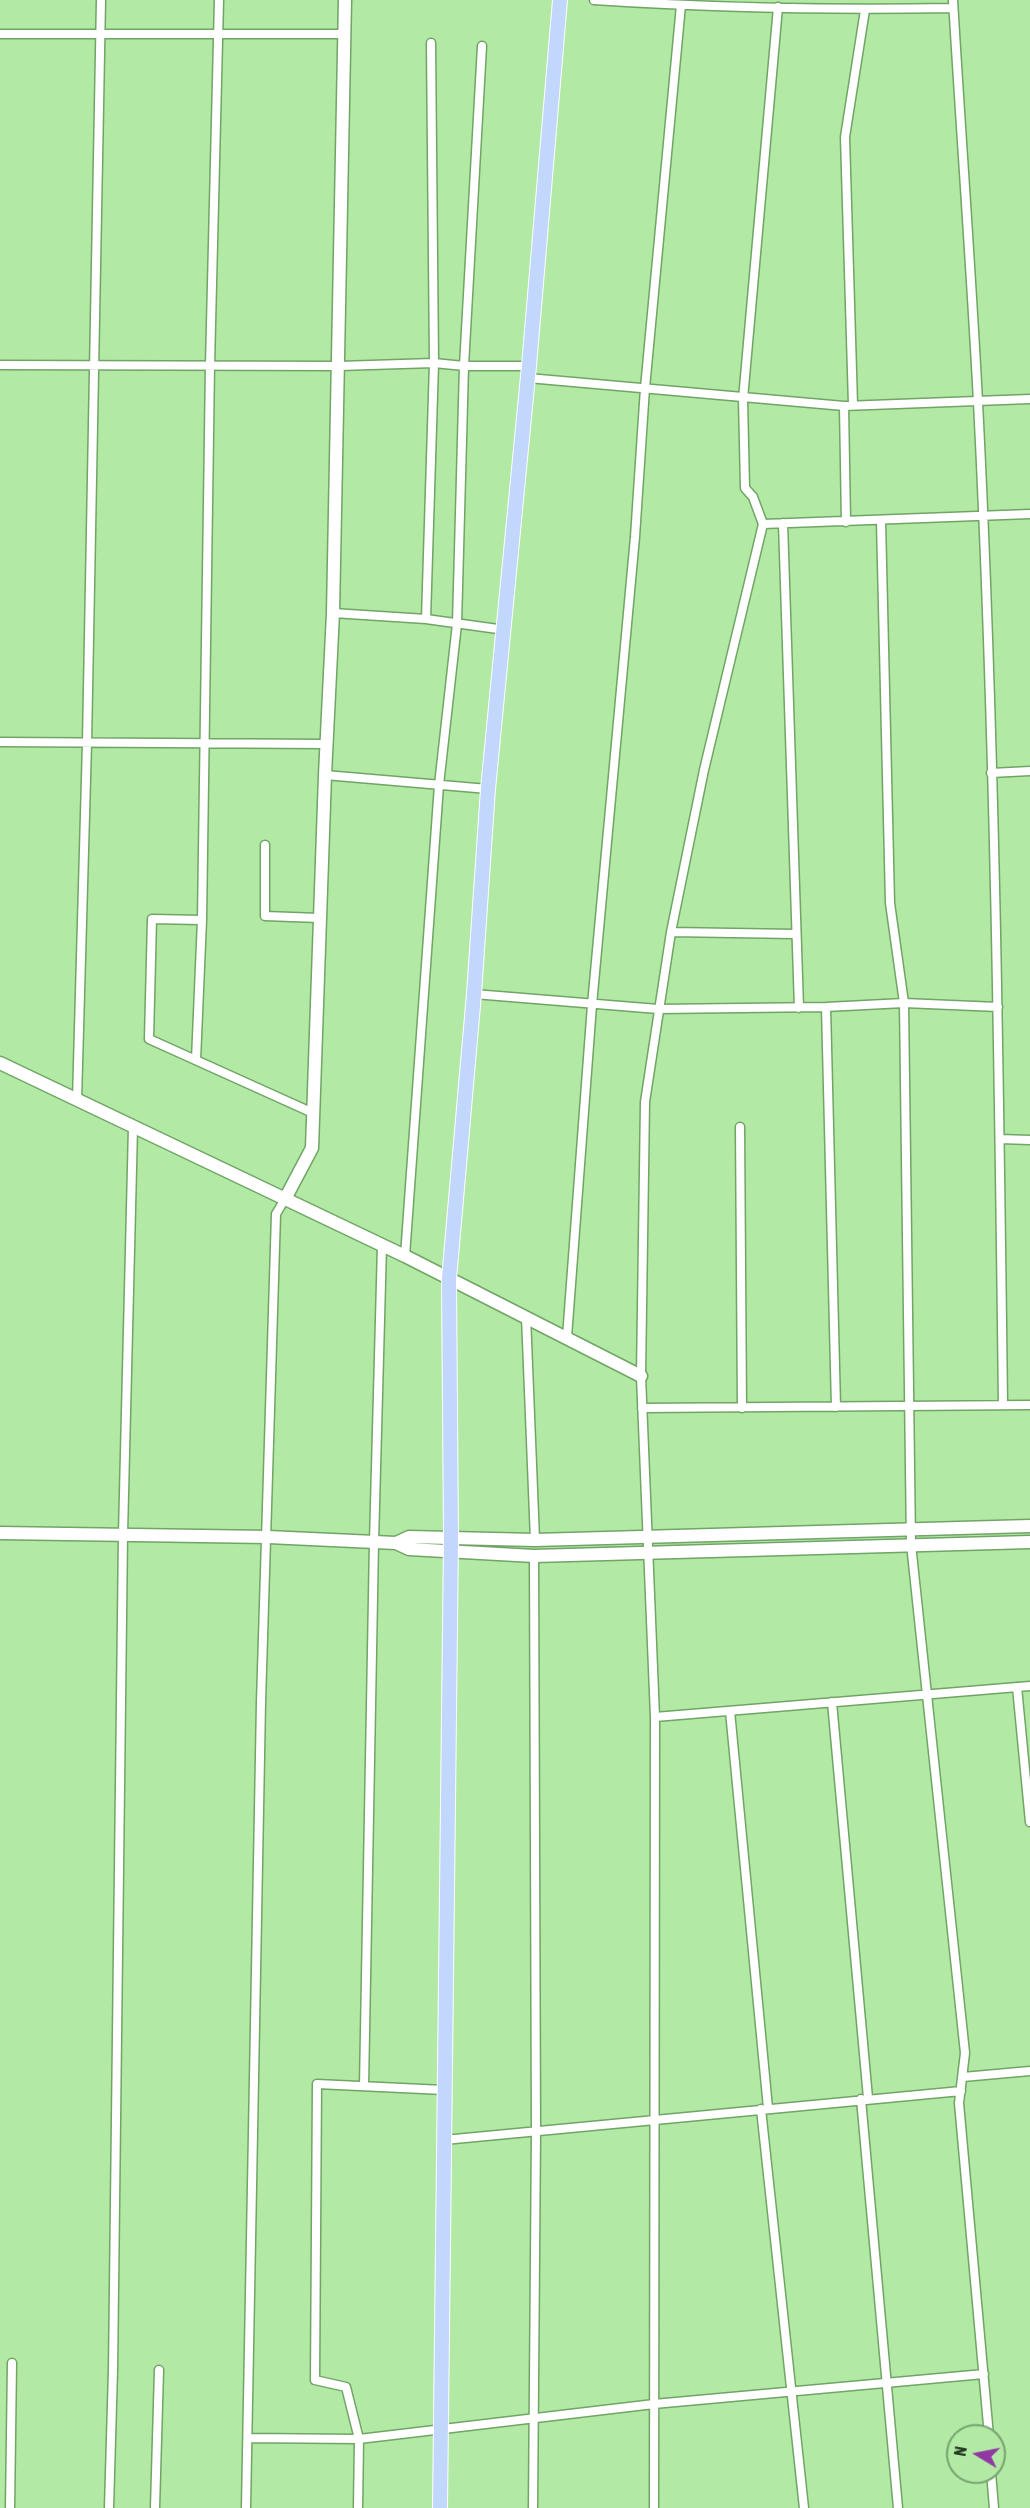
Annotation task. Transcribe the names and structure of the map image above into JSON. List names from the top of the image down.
{
  "north": "left"
}
